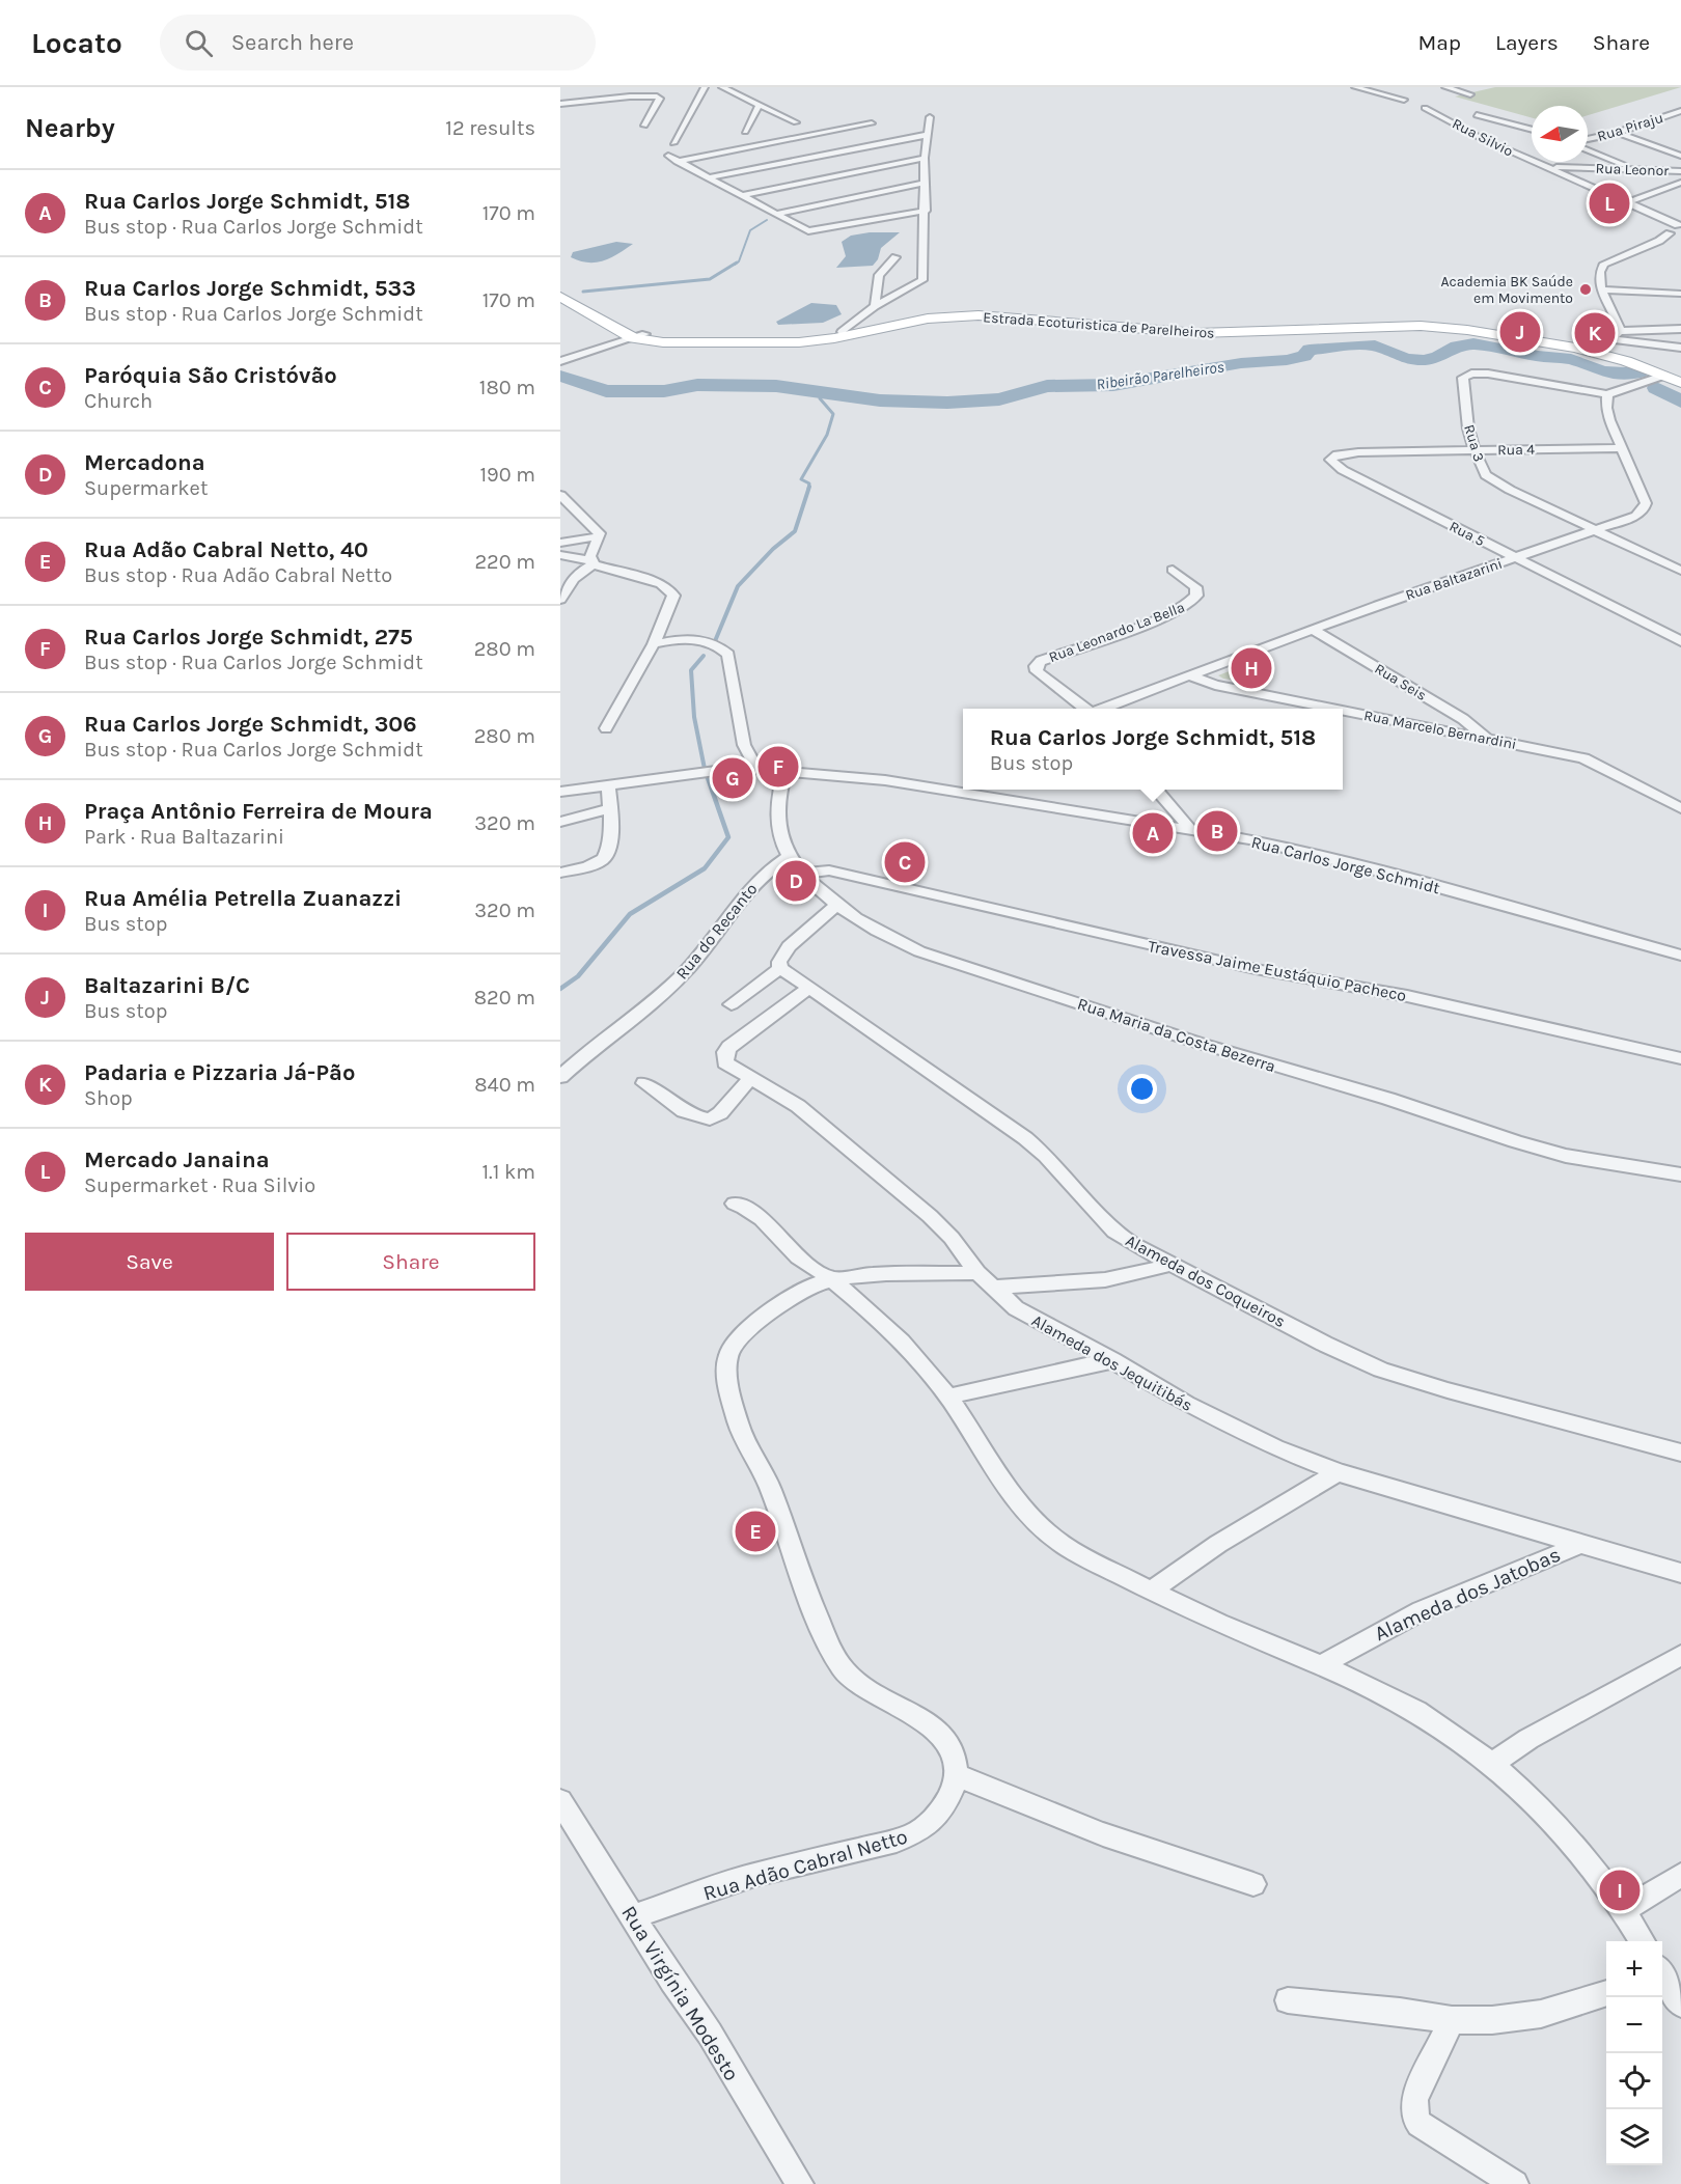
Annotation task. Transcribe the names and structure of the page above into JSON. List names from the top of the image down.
{
  "streets": {
    "main road": ["Estrada Ecoturistica de Parelheiros"],
    "street": [
      "Rua Piraju",
      "Rua Silvio",
      "Rua Leonor",
      "Rua 3",
      "Rua 4",
      "Rua 5",
      "Rua Baltazarini",
      "Rua Leonardo La Bella",
      "Rua Seis",
      "Rua Marcelo Bernardini",
      "Rua Carlos Jorge Schmidt",
      "Rua do Recanto",
      "Travessa Jaime Eustáquio Pacheco",
      "Rua Maria da Costa Bezerra",
      "Alameda dos Coqueiros",
      "Alameda dos Jequitibás",
      "Alameda dos Jatobas",
      "Rua Adão Cabral Netto",
      "Rua Virgínia Modesto"
    ]
  },
  "crossings": [
    ["Rua Silvio", "Rua Leonor"],
    ["Rua 3", "Rua 4"],
    ["Rua 3", "Rua Baltazarini"],
    ["Rua 4", "Rua 5"],
    ["Rua 4", "Rua Baltazarini"],
    ["Rua 5", "Rua Baltazarini"],
    ["Rua Baltazarini", "Rua Seis"],
    ["Rua Baltazarini", "Rua Marcelo Bernardini"],
    ["Rua Seis", "Rua Marcelo Bernardini"],
    ["Rua Carlos Jorge Schmidt", "Rua Maria da Costa Bezerra"],
    ["Rua do Recanto", "Rua Maria da Costa Bezerra"],
    ["Travessa Jaime Eustáquio Pacheco", "Rua Maria da Costa Bezerra"],
    ["Alameda dos Coqueiros", "Alameda dos Jequitibás"],
    ["Alameda dos Jequitibás", "Alameda dos Jatobas"],
    ["Rua Adão Cabral Netto", "Rua Virgínia Modesto"]
  ],
  "water": ["Ribeirão Parelheiros"],
  "places": ["Academia BK Saúde em Movimento"],
  "north": "left",
  "page": {
    "header": "Locato",
    "search": "Search here",
    "nav": ["Map", "Layers", "Share"],
    "heading": ["Nearby", "12 results"],
    "list": [
      {
        "mark": "A",
        "name": "Rua Carlos Jorge Schmidt, 518",
        "note": "Bus stop · Rua Carlos Jorge Schmidt",
        "value": "170 m"
      },
      {
        "mark": "B",
        "name": "Rua Carlos Jorge Schmidt, 533",
        "note": "Bus stop · Rua Carlos Jorge Schmidt",
        "value": "170 m"
      },
      {
        "mark": "C",
        "name": "Paróquia São Cristóvão",
        "note": "Church",
        "value": "180 m"
      },
      {
        "mark": "D",
        "name": "Mercadona",
        "note": "Supermarket",
        "value": "190 m"
      },
      {
        "mark": "E",
        "name": "Rua Adão Cabral Netto, 40",
        "note": "Bus stop · Rua Adão Cabral Netto",
        "value": "220 m"
      },
      {
        "mark": "F",
        "name": "Rua Carlos Jorge Schmidt, 275",
        "note": "Bus stop · Rua Carlos Jorge Schmidt",
        "value": "280 m"
      },
      {
        "mark": "G",
        "name": "Rua Carlos Jorge Schmidt, 306",
        "note": "Bus stop · Rua Carlos Jorge Schmidt",
        "value": "280 m"
      },
      {
        "mark": "H",
        "name": "Praça Antônio Ferreira de Moura",
        "note": "Park · Rua Baltazarini",
        "value": "320 m"
      },
      {
        "mark": "I",
        "name": "Rua Amélia Petrella Zuanazzi",
        "note": "Bus stop",
        "value": "320 m"
      },
      {
        "mark": "J",
        "name": "Baltazarini B/C",
        "note": "Bus stop",
        "value": "820 m"
      },
      {
        "mark": "K",
        "name": "Padaria e Pizzaria Já-Pão",
        "note": "Shop",
        "value": "840 m"
      },
      {
        "mark": "L",
        "name": "Mercado Janaina",
        "note": "Supermarket · Rua Silvio",
        "value": "1.1 km"
      }
    ],
    "pins": [
      "L",
      "J",
      "K",
      "H",
      "F",
      "G",
      "B",
      "A",
      "C",
      "D",
      "E",
      "I"
    ],
    "popup": ["Rua Carlos Jorge Schmidt, 518", "Bus stop"],
    "buttons": ["Save", "Share"],
    "map_buttons": ["+", "−"]
  }
}
